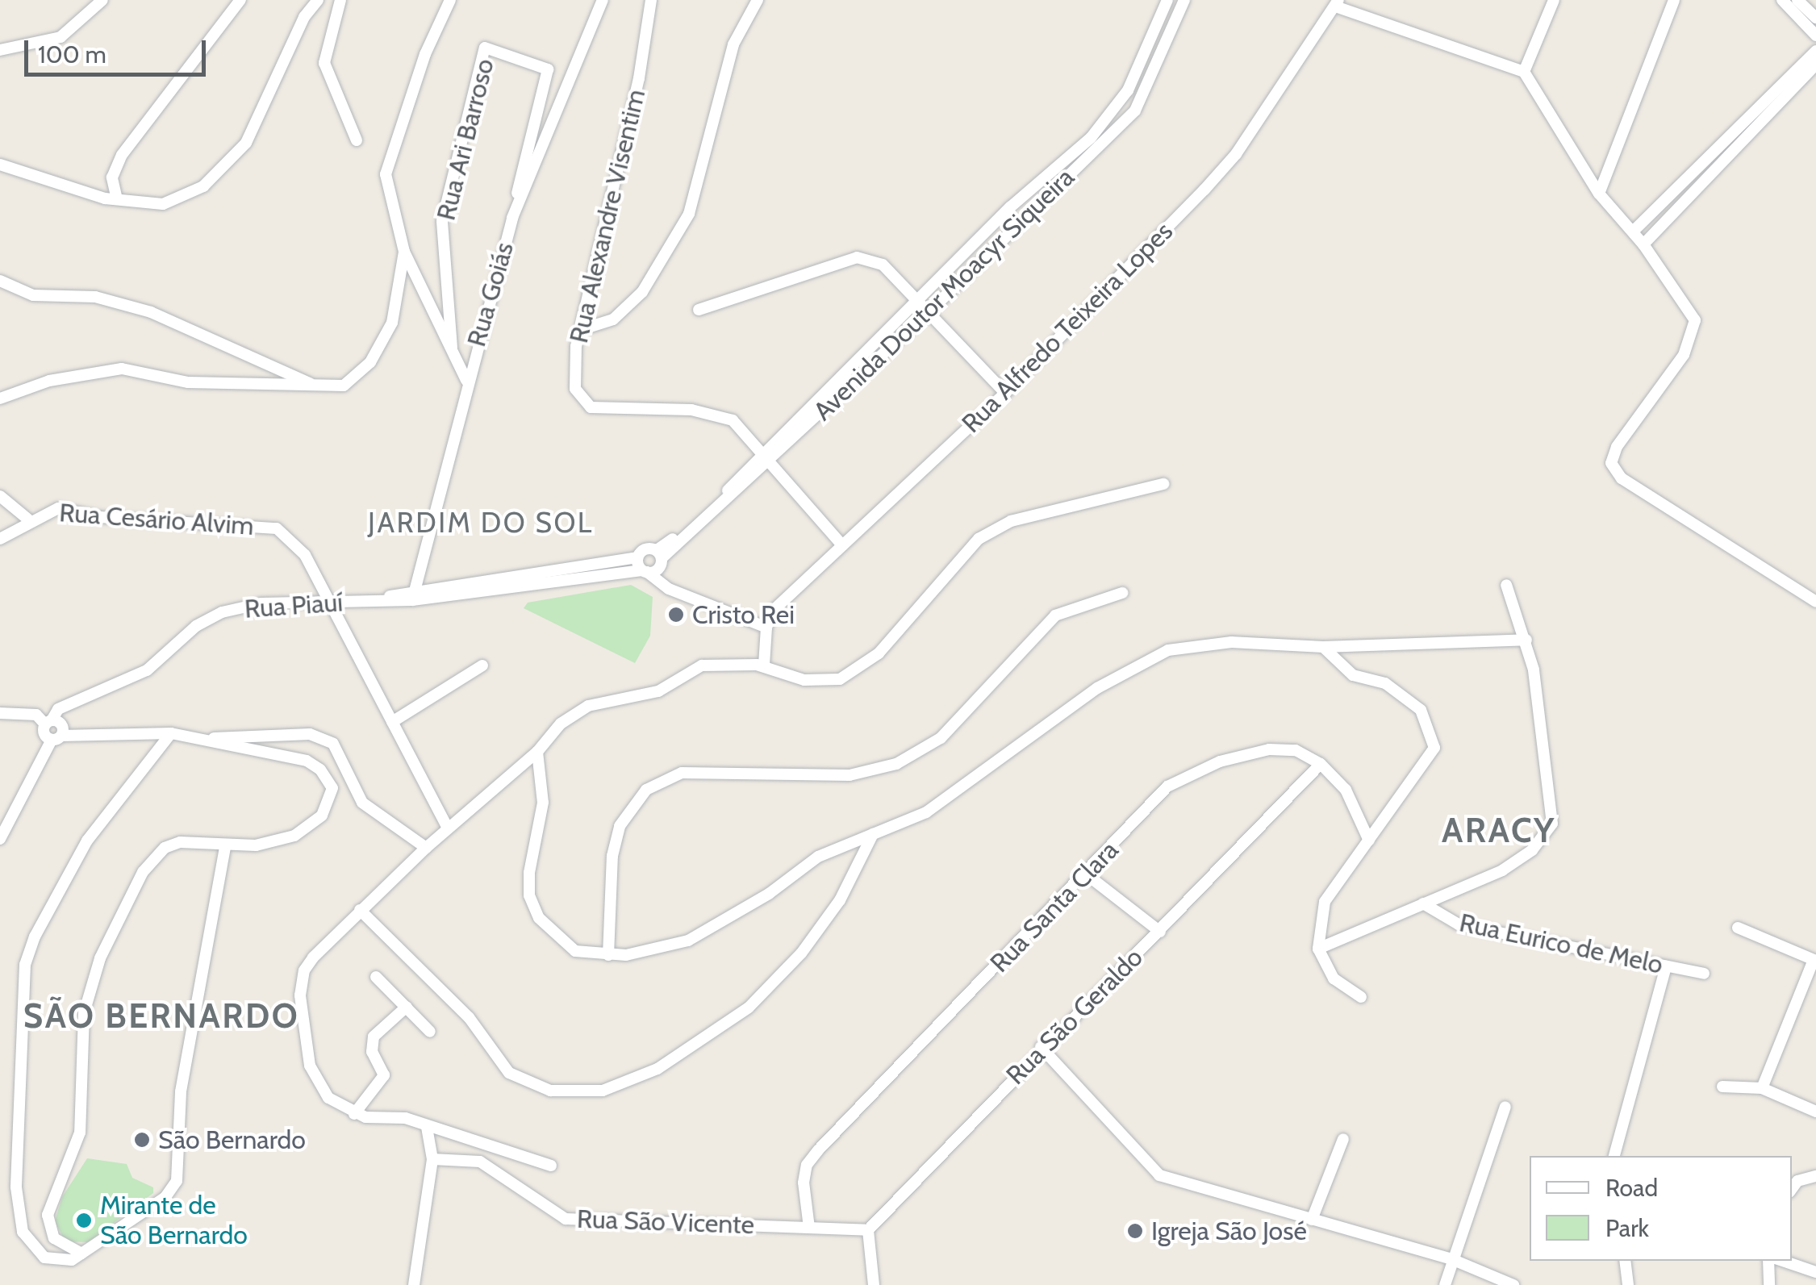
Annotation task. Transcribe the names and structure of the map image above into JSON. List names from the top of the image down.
{
  "streets": {
    "street": [
      "Rua Ari Barroso",
      "Rua Alexandre Visentim",
      "Rua Goiás",
      "Avenida Doutor Moacyr Siqueira",
      "Rua Alfredo Teixeira Lopes",
      "Rua Cesário Alvim",
      "Rua Piauí",
      "Rua Santa Clara",
      "Rua Eurico de Melo",
      "Rua São Geraldo",
      "Rua São Vicente"
    ]
  },
  "crossings": [
    ["Rua Ari Barroso", "Rua Goiás"],
    ["Rua Alexandre Visentim", "Avenida Doutor Moacyr Siqueira"],
    ["Rua Alexandre Visentim", "Rua Alfredo Teixeira Lopes"],
    ["Rua Goiás", "Rua Piauí"],
    ["Rua Cesário Alvim", "Rua Piauí"],
    ["Rua Santa Clara", "Rua São Geraldo"],
    ["Rua Santa Clara", "Rua São Vicente"],
    ["Rua São Geraldo", "Rua São Vicente"]
  ],
  "districts": ["JARDIM DO SOL", "ARACY", "SÃO BERNARDO"],
  "places": [
    "Cristo Rei",
    "São Bernardo",
    "Mirante de São Bernardo",
    "Igreja São José"
  ],
  "legend": ["Road", "Park"],
  "scale_bar": "100 m"
}
